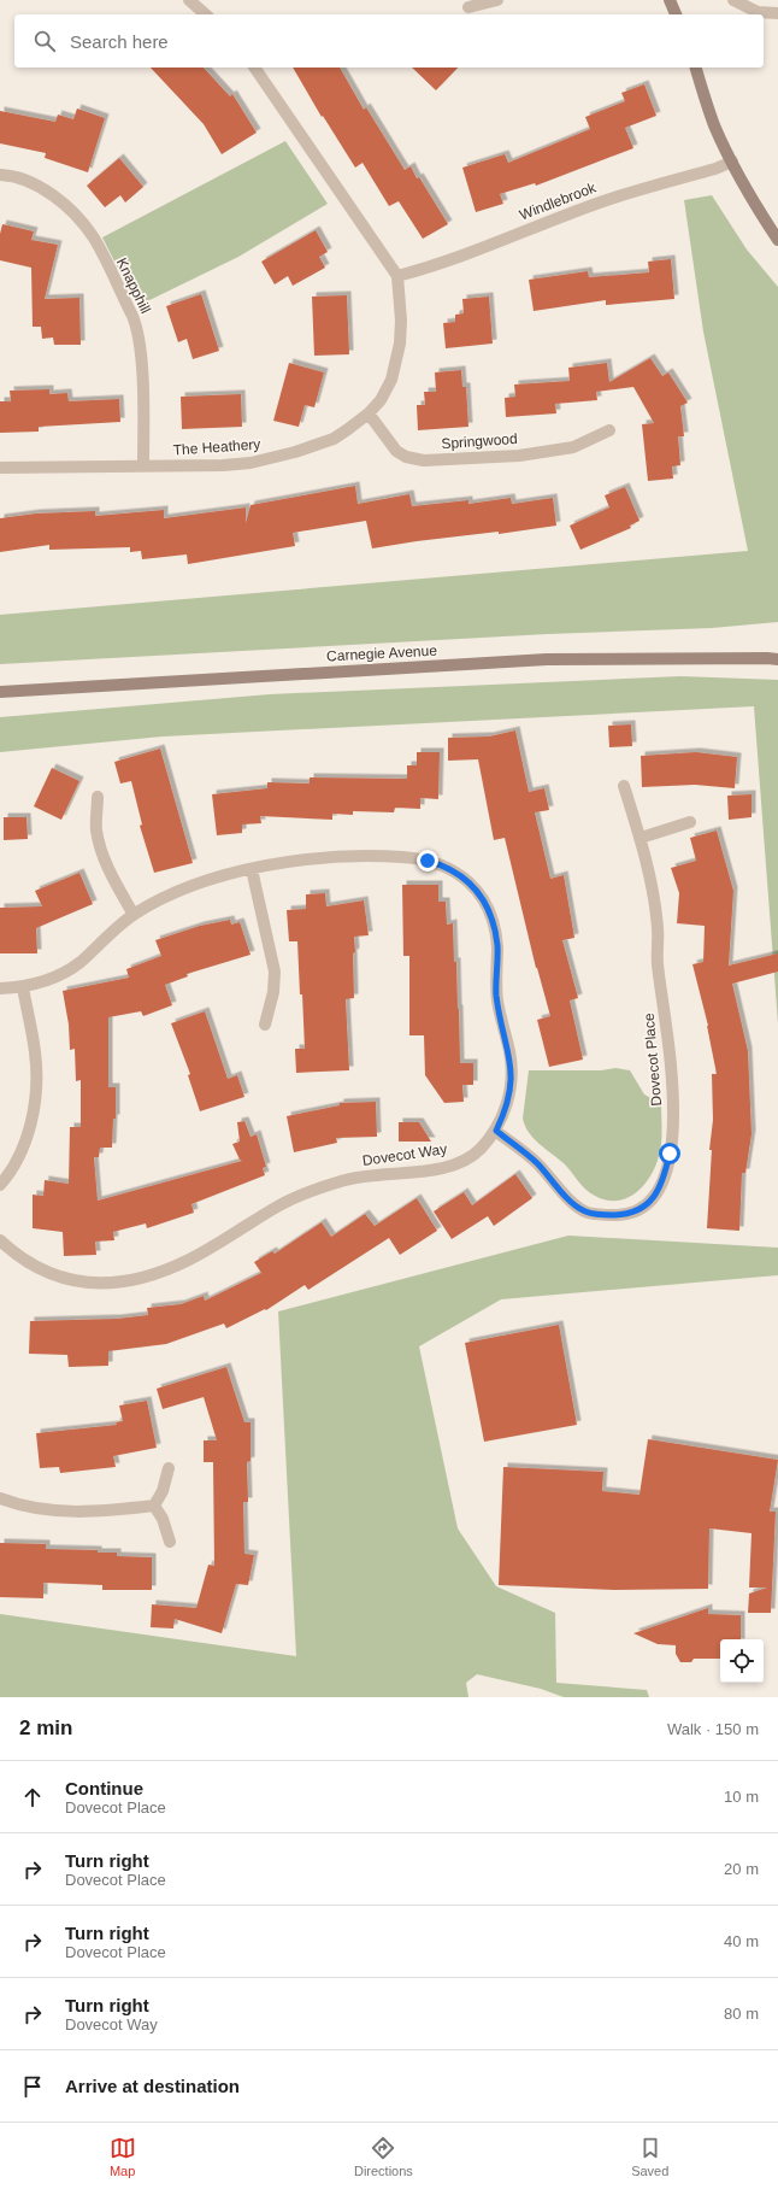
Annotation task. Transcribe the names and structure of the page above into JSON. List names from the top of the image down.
{
  "streets": {
    "street": [
      "Windlebrook",
      "Knapphill",
      "Springwood",
      "The Heathery",
      "Carnegie Avenue",
      "Dovecot Place",
      "Dovecot Way"
    ]
  },
  "crossings": [
    ["Windlebrook", "The Heathery"],
    ["Knapphill", "The Heathery"],
    ["Springwood", "The Heathery"],
    ["Dovecot Place", "Dovecot Way"]
  ],
  "page": {
    "search": "Search here",
    "heading": ["2 min", "Walk · 150 m"],
    "list": [
      ["Continue", "Dovecot Place", "10 m"],
      ["Turn right", "Dovecot Place", "20 m"],
      ["Turn right", "Dovecot Place", "40 m"],
      ["Turn right", "Dovecot Way", "80 m"],
      "Arrive at destination"
    ],
    "nav": ["Map", "Directions", "Saved"]
  }
}
